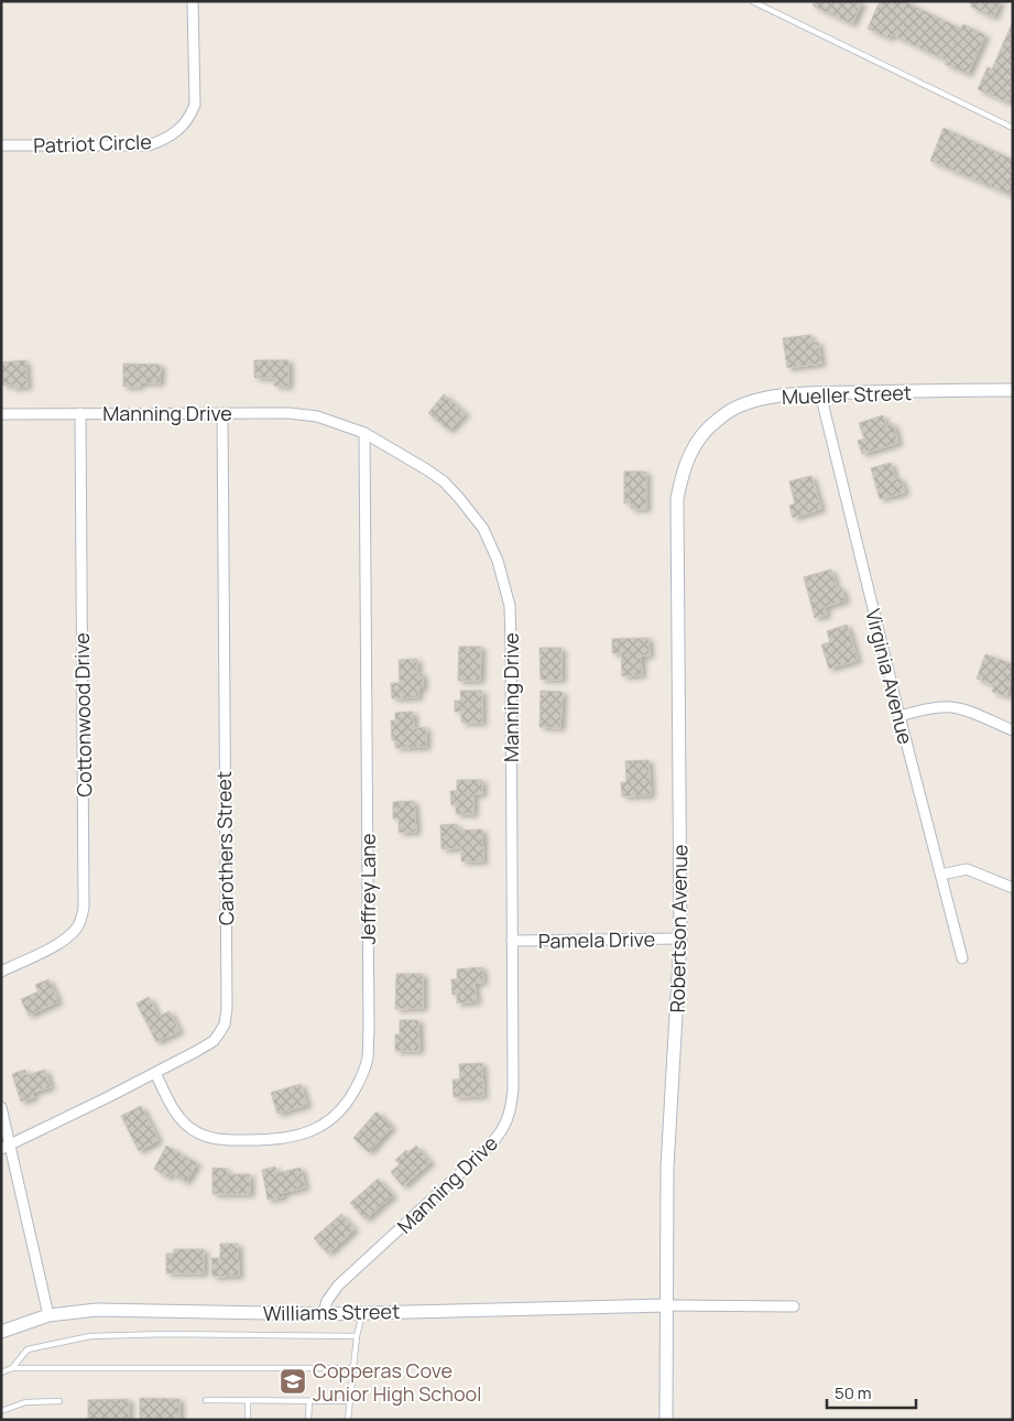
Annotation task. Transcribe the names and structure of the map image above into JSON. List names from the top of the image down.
{
  "streets": {
    "street": [
      "Patriot Circle",
      "Mueller Street",
      "Manning Drive",
      "Virginia Avenue",
      "Cottonwood Drive",
      "Carothers Street",
      "Jeffrey Lane",
      "Robertson Avenue",
      "Pamela Drive",
      "Williams Street"
    ]
  },
  "crossings": [
    ["Mueller Street", "Virginia Avenue"],
    ["Mueller Street", "Robertson Avenue"],
    ["Manning Drive", "Cottonwood Drive"],
    ["Manning Drive", "Carothers Street"],
    ["Manning Drive", "Jeffrey Lane"],
    ["Manning Drive", "Pamela Drive"],
    ["Manning Drive", "Williams Street"],
    ["Carothers Street", "Jeffrey Lane"],
    ["Robertson Avenue", "Pamela Drive"],
    ["Robertson Avenue", "Williams Street"]
  ],
  "places": {
    "school or university": ["Copperas Cove Junior High School"]
  },
  "scale_bar": "50 m"
}
